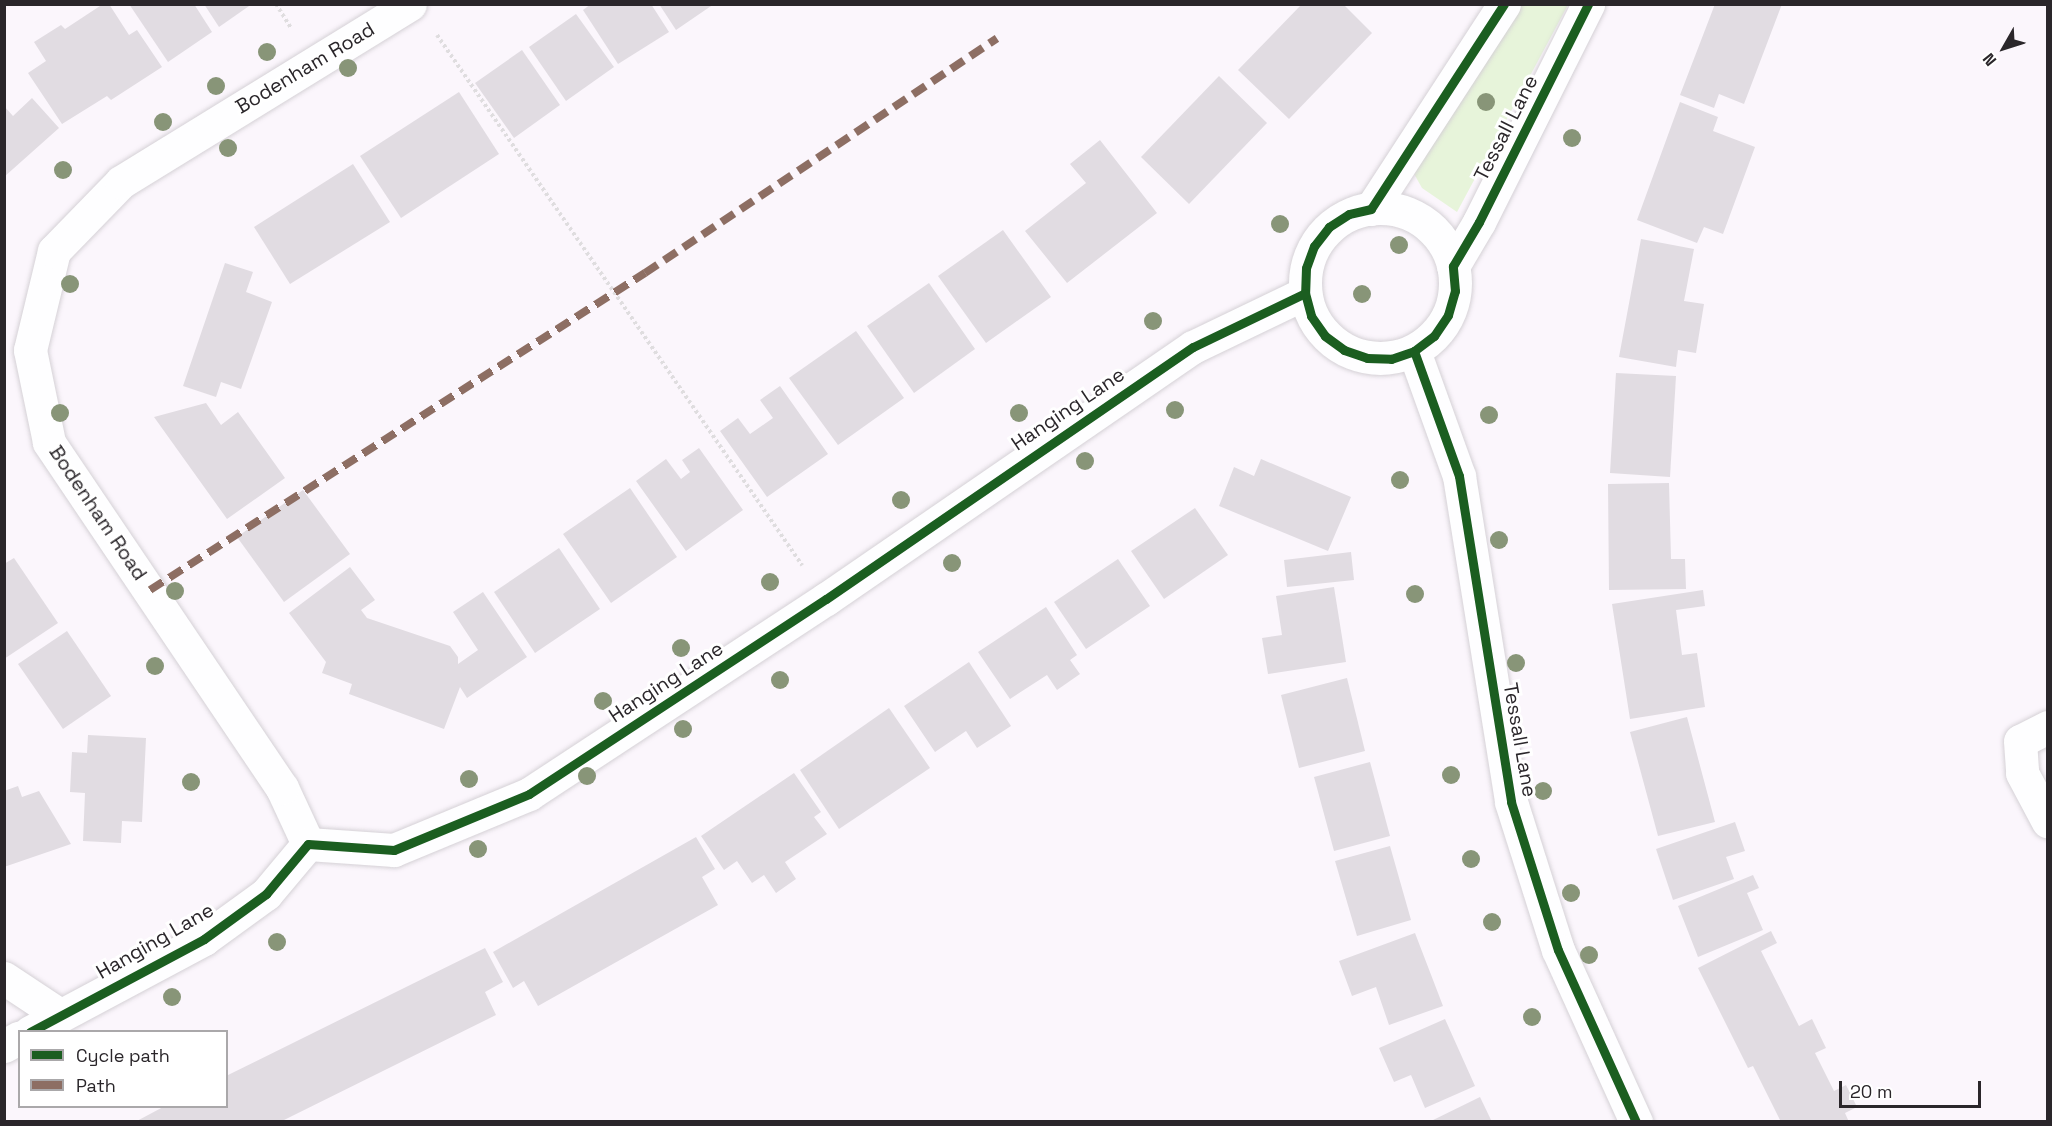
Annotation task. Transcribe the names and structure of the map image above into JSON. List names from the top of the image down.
{
  "streets": {
    "street": ["Bodenham Road", "Tessall Lane", "Hanging Lane"]
  },
  "crossings": [
    ["Bodenham Road", "Hanging Lane"],
    ["Tessall Lane", "Hanging Lane"]
  ],
  "legend": ["Cycle path", "Path"],
  "scale_bar": "20 m",
  "north": "bottom left"
}
